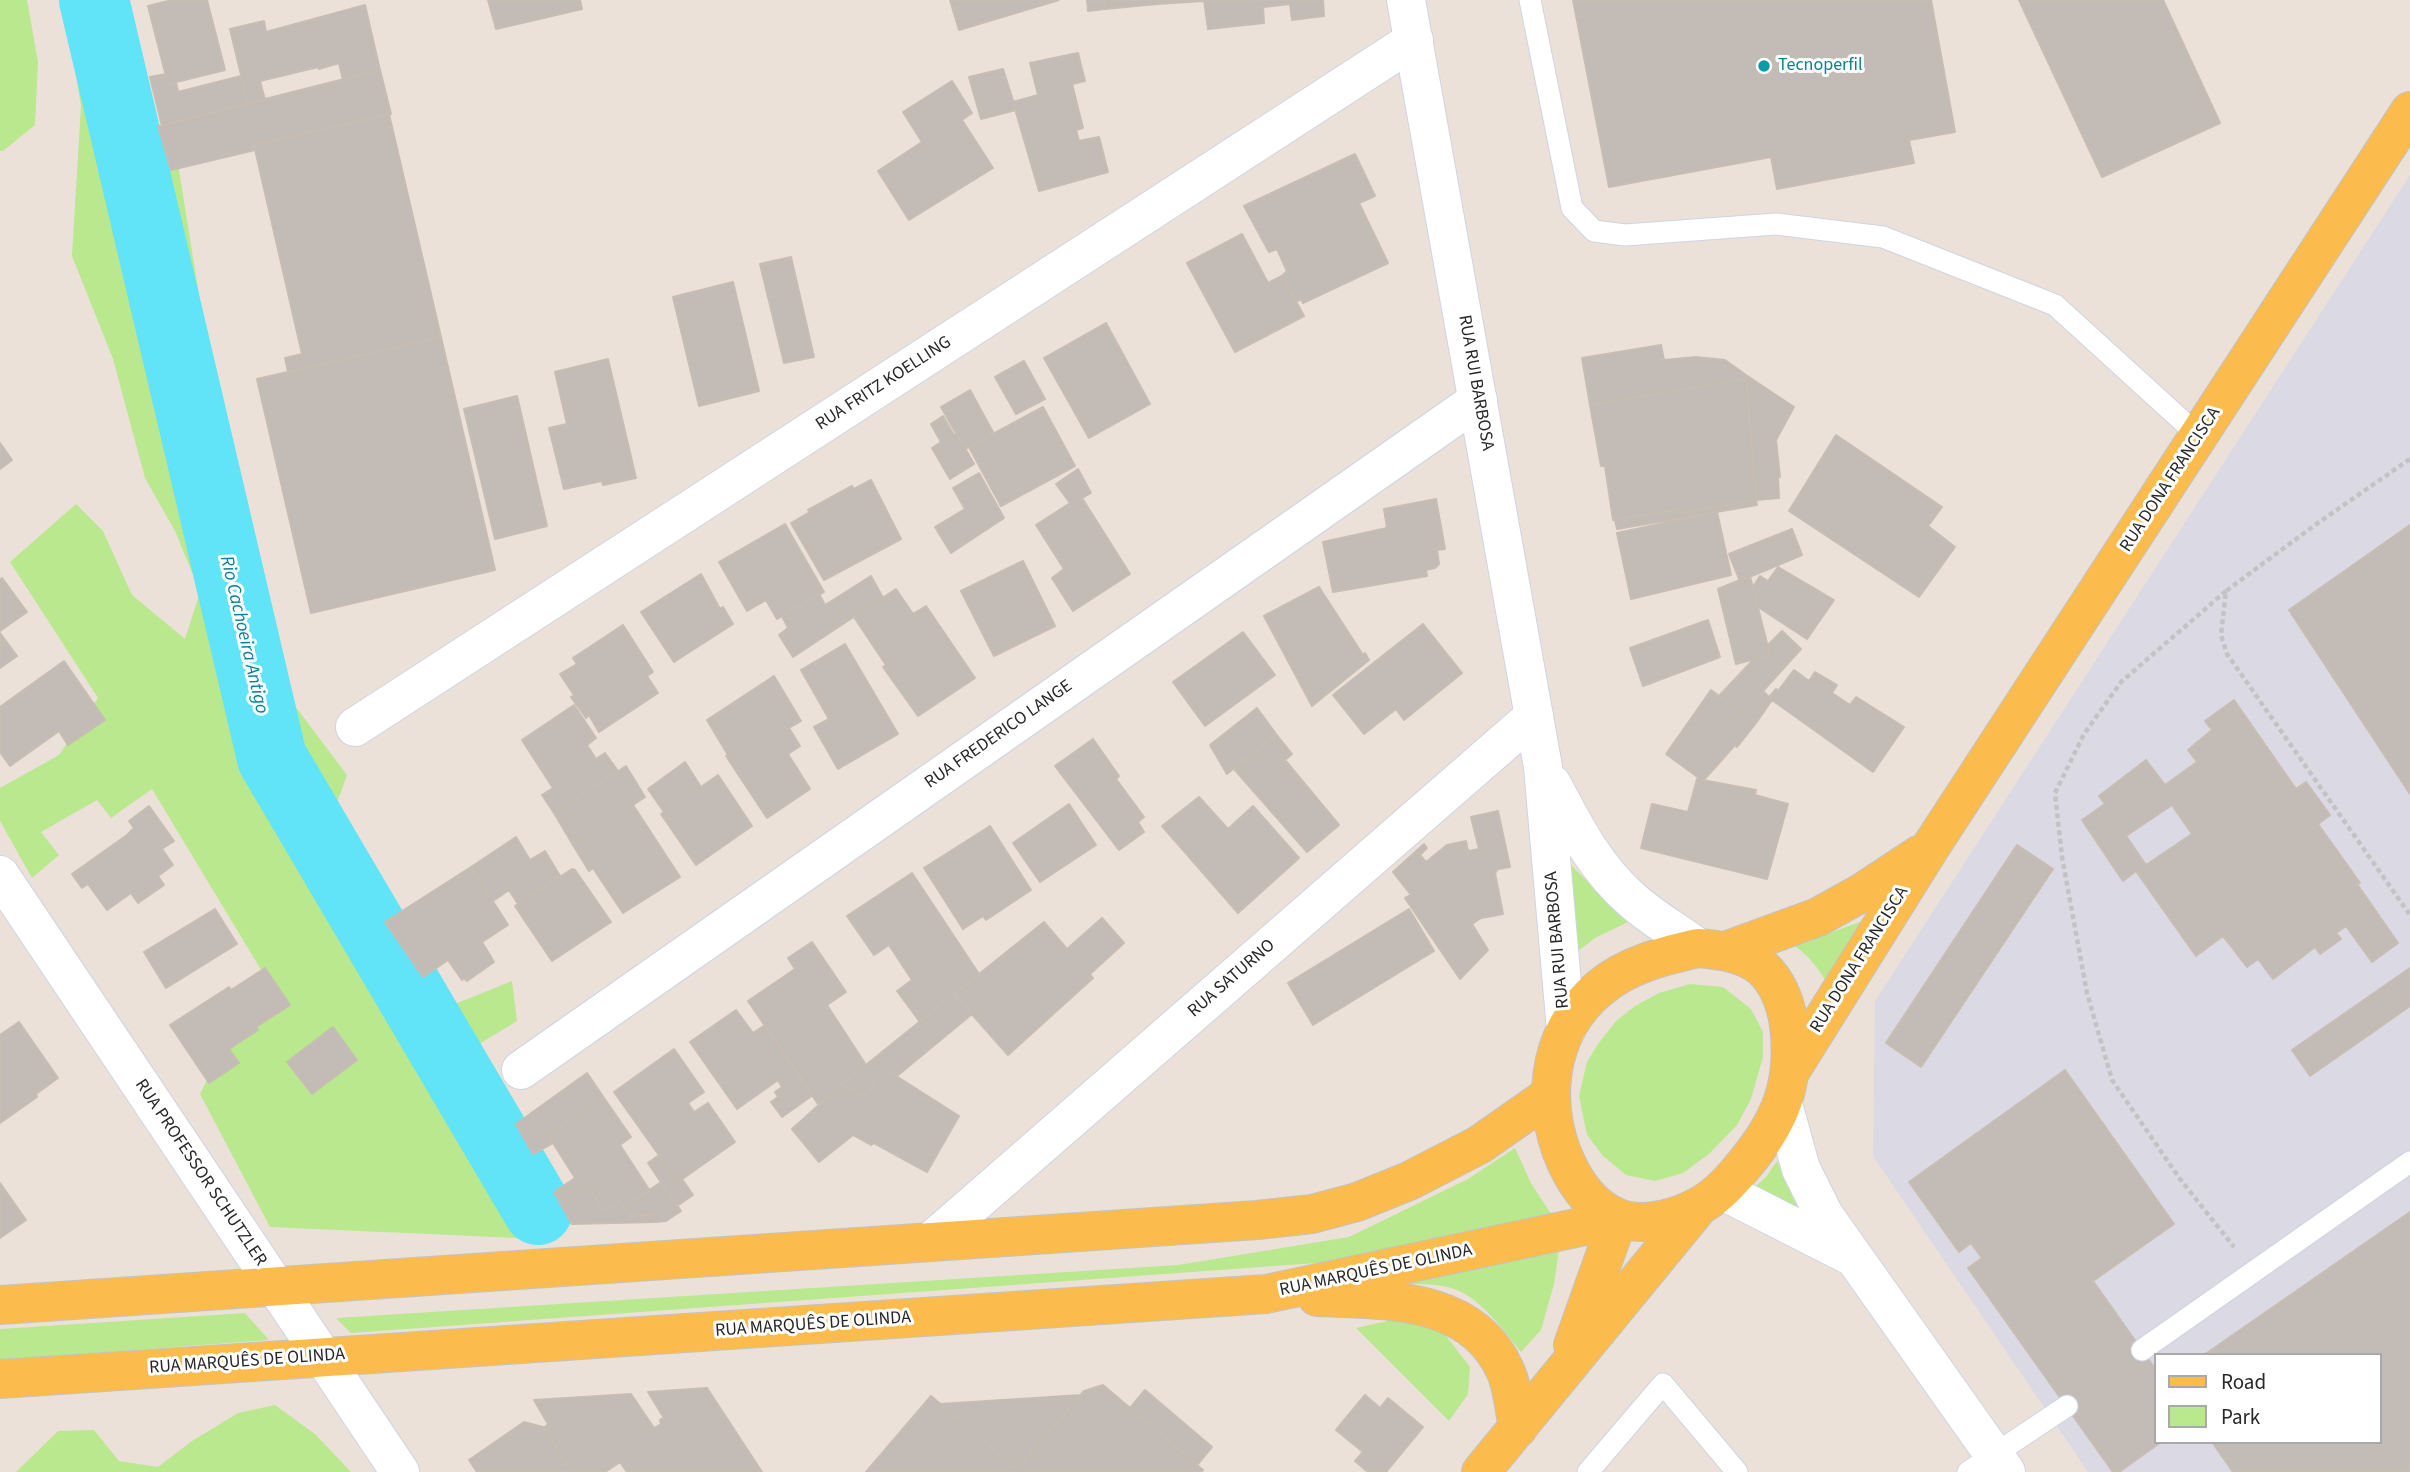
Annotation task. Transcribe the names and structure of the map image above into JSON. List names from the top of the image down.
{
  "streets": {
    "main road": ["RUA DONA FRANCISCA", "RUA MARQUÊS DE OLINDA"],
    "street": [
      "RUA RUI BARBOSA",
      "RUA FRITZ KOELLING",
      "RUA FREDERICO LANGE",
      "RUA SATURNO",
      "RUA PROFESSOR SCHUTZLER"
    ]
  },
  "crossings": [
    ["RUA RUI BARBOSA", "RUA FRITZ KOELLING"],
    ["RUA RUI BARBOSA", "RUA DONA FRANCISCA"],
    ["RUA RUI BARBOSA", "RUA FREDERICO LANGE"],
    ["RUA RUI BARBOSA", "RUA SATURNO"],
    ["RUA DONA FRANCISCA", "RUA MARQUÊS DE OLINDA"],
    ["RUA PROFESSOR SCHUTZLER", "RUA MARQUÊS DE OLINDA"]
  ],
  "water": ["Rio Cachoeira Antigo"],
  "places": ["Tecnoperfil"],
  "legend": ["Road", "Park"]
}
